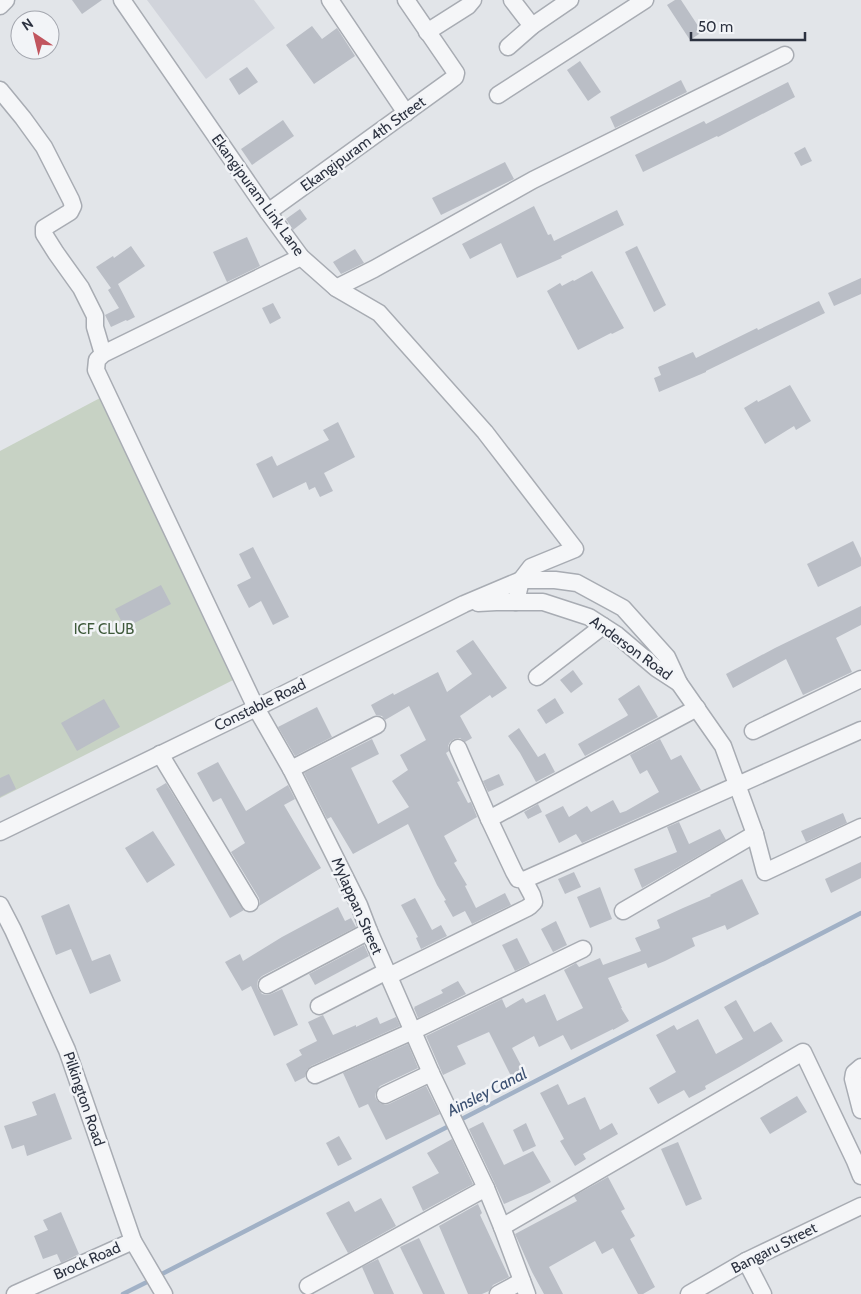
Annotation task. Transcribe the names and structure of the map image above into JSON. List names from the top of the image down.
{
  "streets": {
    "street": [
      "Ekangipuram 4th Street",
      "Ekangipuram Link Lane",
      "Anderson Road",
      "Constable Road",
      "Mylappan Street",
      "Pilkington Road",
      "Bangaru Street",
      "Brock Road"
    ]
  },
  "crossings": [
    ["Ekangipuram 4th Street", "Ekangipuram Link Lane"],
    ["Ekangipuram Link Lane", "Constable Road"],
    ["Anderson Road", "Constable Road"],
    ["Constable Road", "Mylappan Street"],
    ["Pilkington Road", "Brock Road"]
  ],
  "water": ["Ainsley Canal"],
  "parks": ["ICF CLUB"],
  "scale_bar": "50 m",
  "north": "top left"
}
